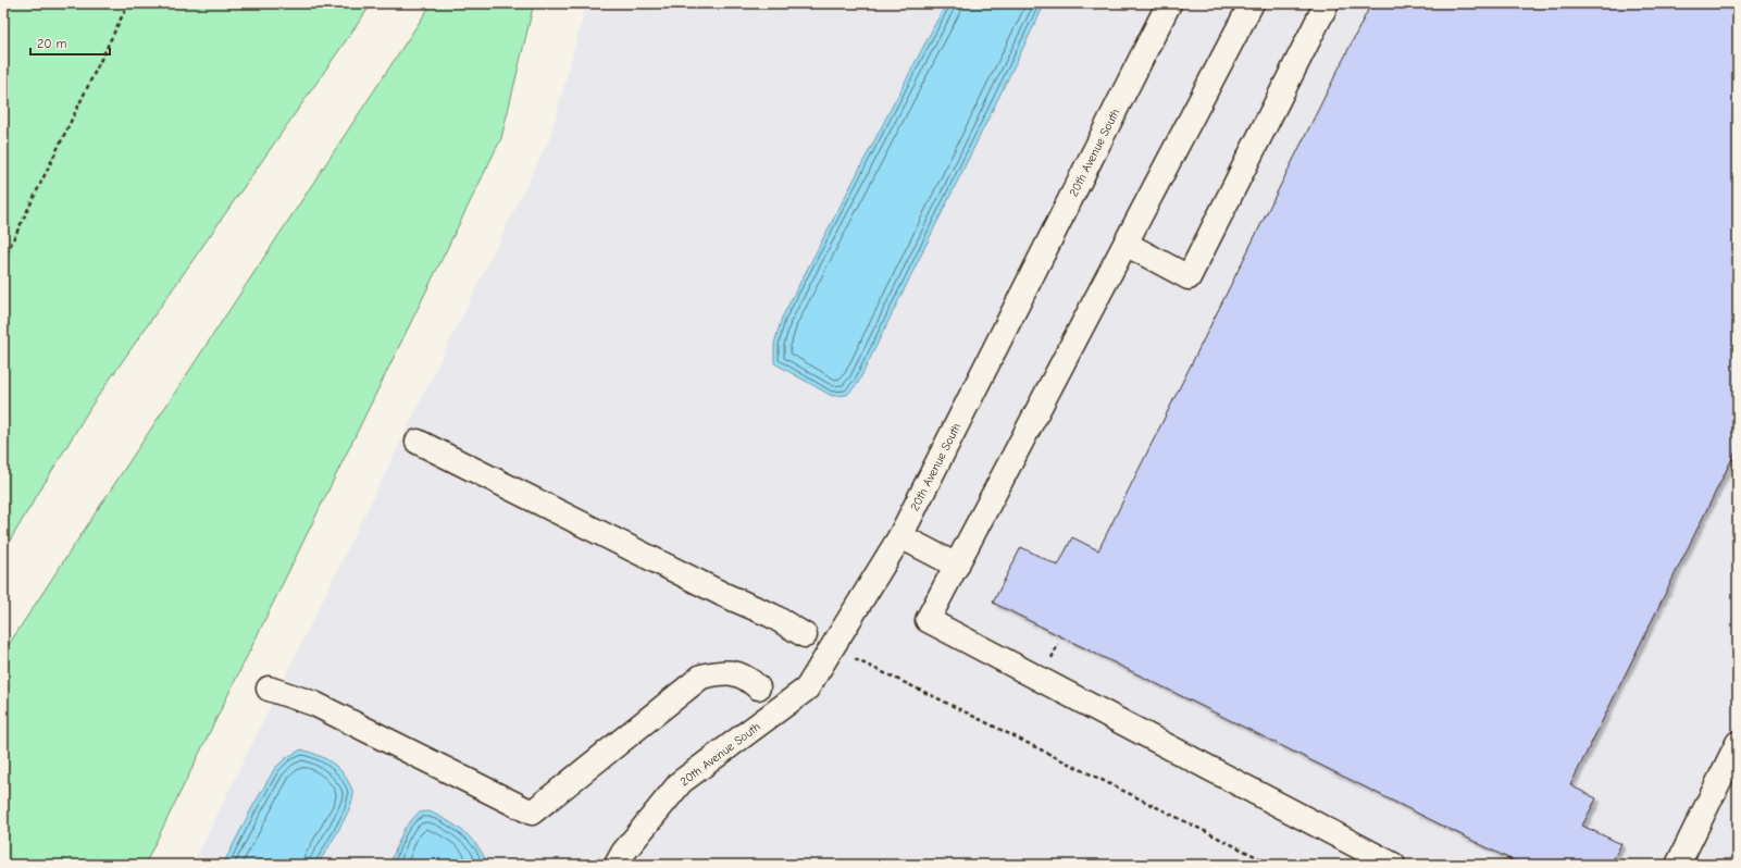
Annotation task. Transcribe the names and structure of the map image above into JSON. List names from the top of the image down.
{
  "streets": {
    "street": ["20th Avenue South"]
  },
  "scale_bar": "20 m"
}
